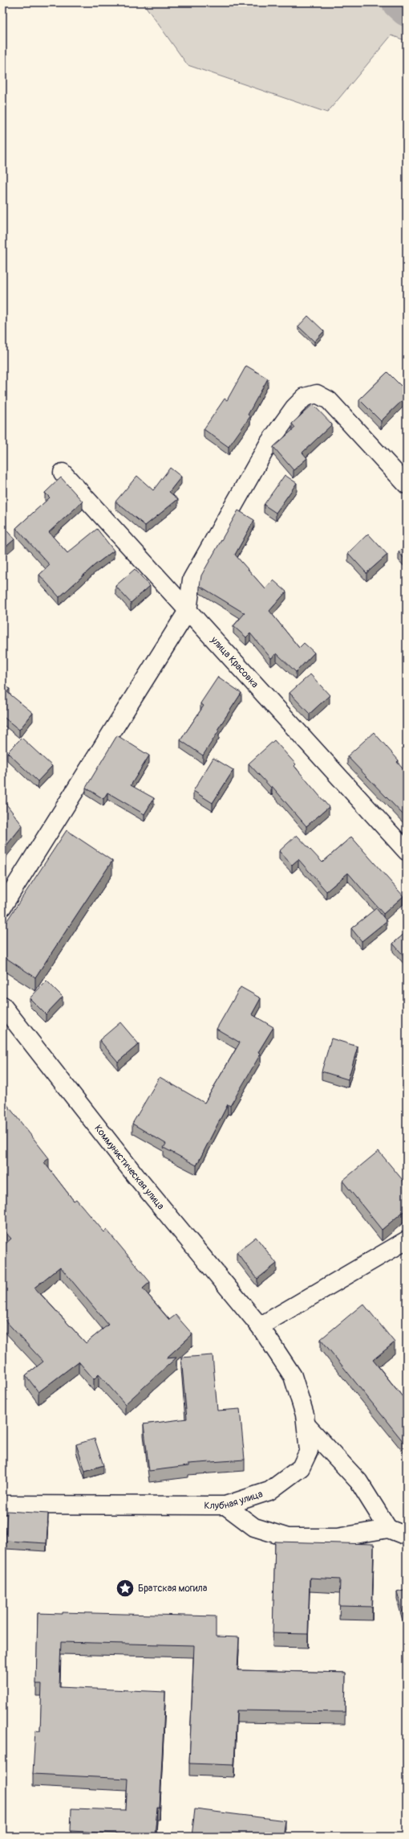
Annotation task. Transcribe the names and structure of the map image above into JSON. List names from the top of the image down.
{
  "streets": {
    "street": ["улица Красовка", "Коммунистическая улица", "Клубная улица"]
  },
  "crossings": [
    ["Коммунистическая улица", "Клубная улица"]
  ],
  "places": {
    "place": ["Братская могила"]
  }
}
